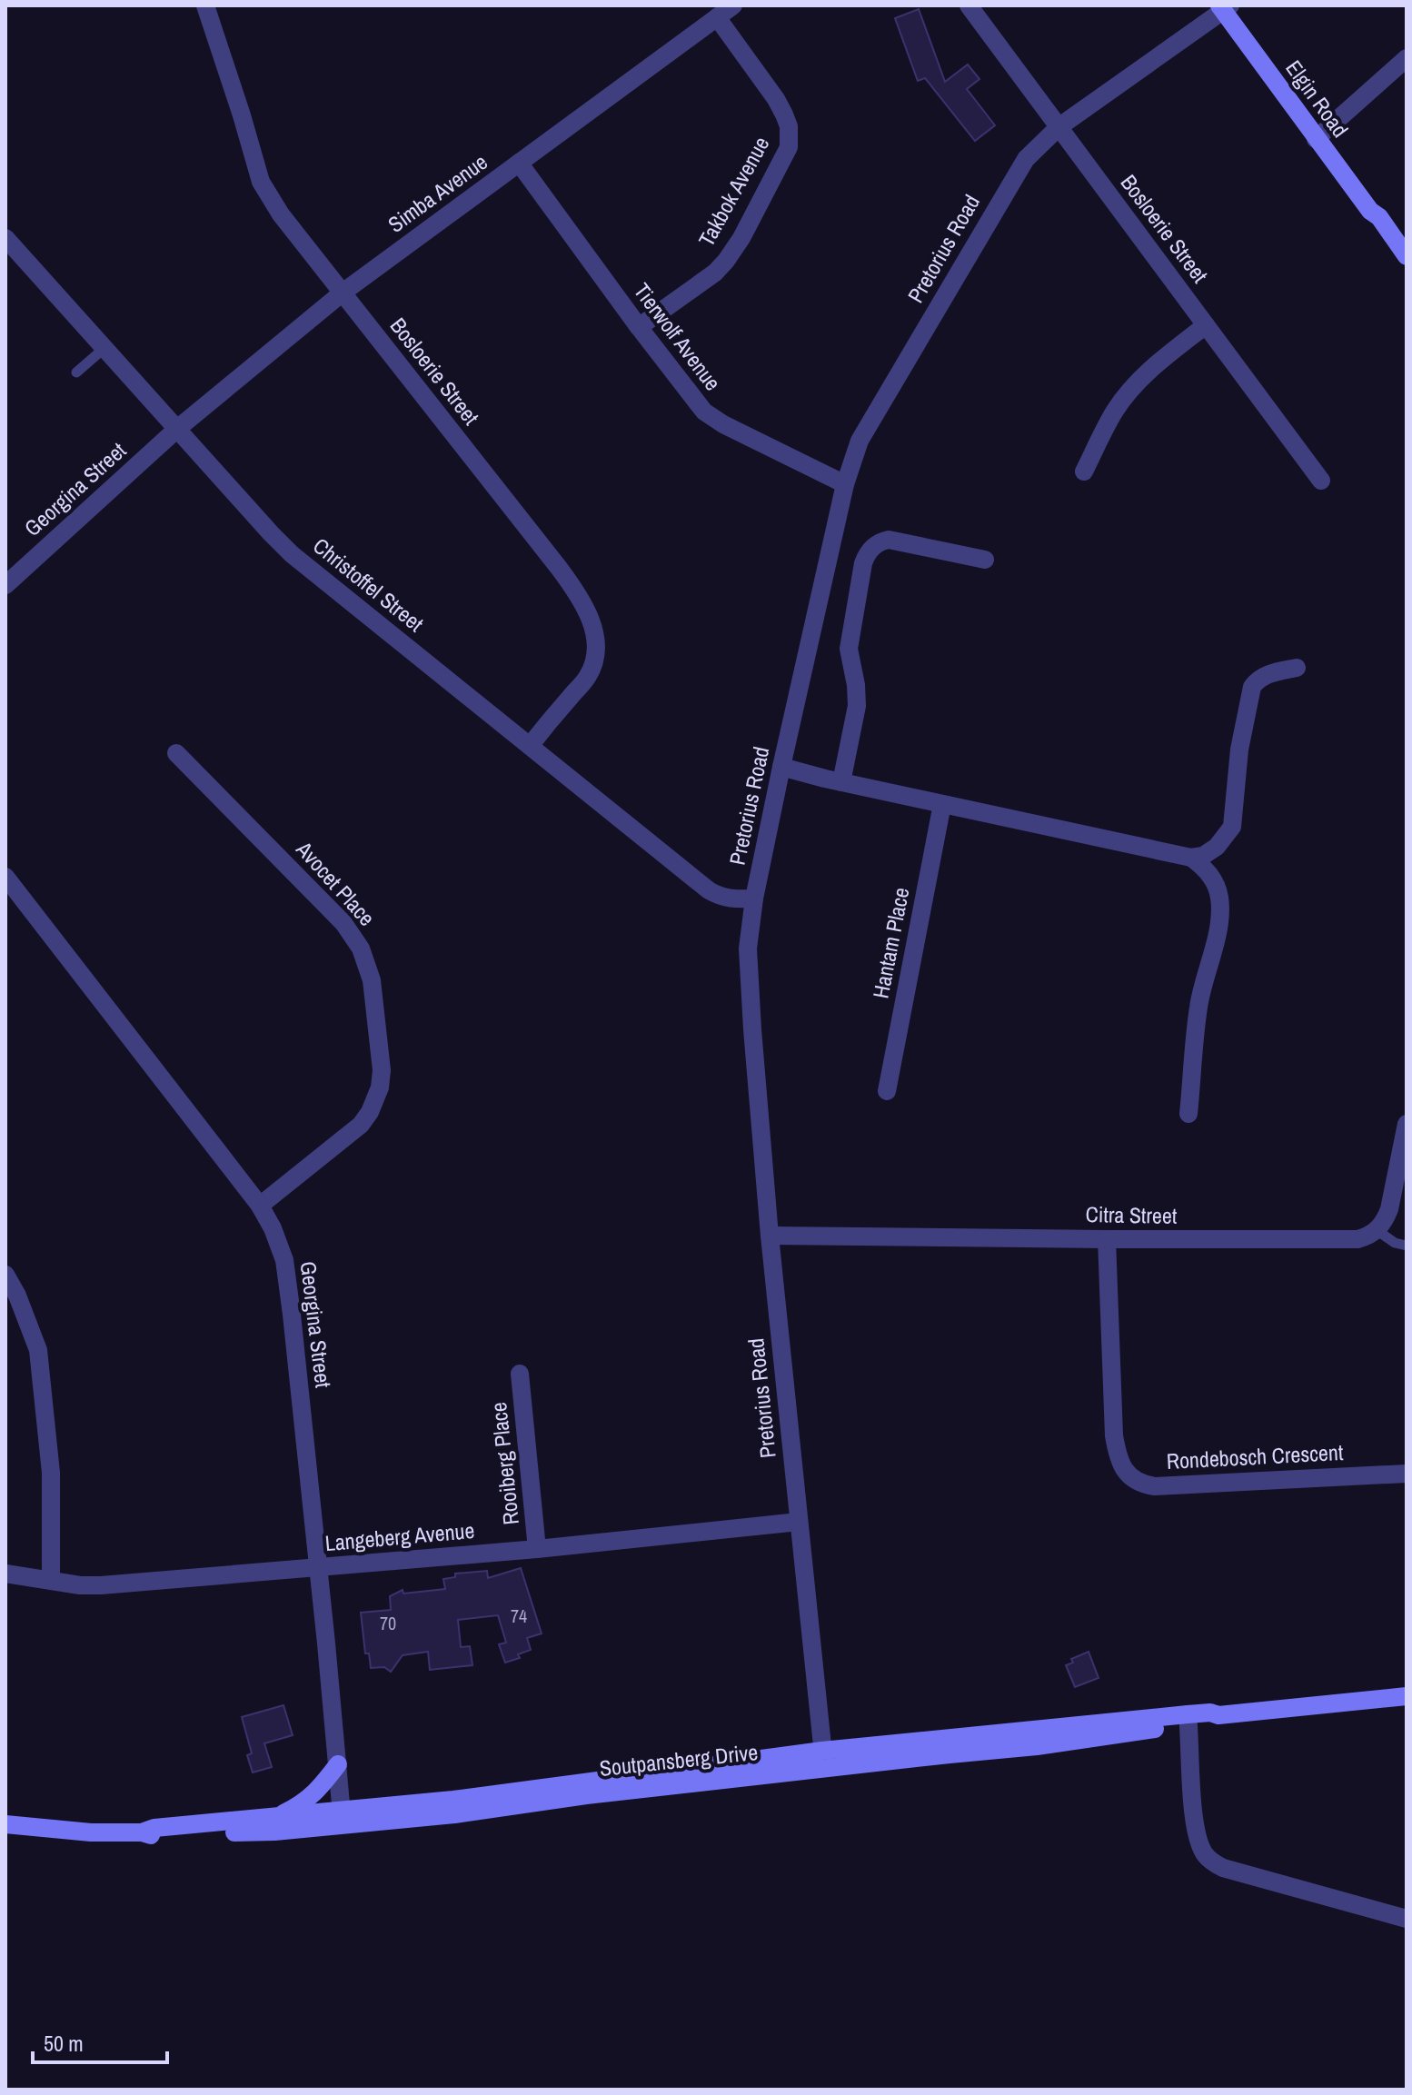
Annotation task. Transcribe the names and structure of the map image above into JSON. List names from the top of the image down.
{
  "streets": {
    "street": [
      "Elgin Road",
      "Takbok Avenue",
      "Simba Avenue",
      "Bosloerie Street",
      "Pretorius Road",
      "Tierwolf Avenue",
      "Georgina Street",
      "Christoffel Street",
      "Avocet Place",
      "Hantam Place",
      "Citra Street",
      "Rondebosch Crescent",
      "Rooiberg Place",
      "Langeberg Avenue",
      "Soutpansberg Drive"
    ]
  },
  "crossings": [
    ["Elgin Road", "Pretorius Road"],
    ["Takbok Avenue", "Simba Avenue"],
    ["Takbok Avenue", "Tierwolf Avenue"],
    ["Simba Avenue", "Bosloerie Street"],
    ["Simba Avenue", "Tierwolf Avenue"],
    ["Simba Avenue", "Georgina Street"],
    ["Simba Avenue", "Christoffel Street"],
    ["Bosloerie Street", "Pretorius Road"],
    ["Bosloerie Street", "Christoffel Street"],
    ["Pretorius Road", "Tierwolf Avenue"],
    ["Pretorius Road", "Christoffel Street"],
    ["Pretorius Road", "Citra Street"],
    ["Pretorius Road", "Langeberg Avenue"],
    ["Pretorius Road", "Soutpansberg Drive"],
    ["Georgina Street", "Christoffel Street"],
    ["Georgina Street", "Avocet Place"],
    ["Georgina Street", "Langeberg Avenue"],
    ["Georgina Street", "Soutpansberg Drive"],
    ["Citra Street", "Rondebosch Crescent"],
    ["Rooiberg Place", "Langeberg Avenue"]
  ],
  "house_numbers": ["74", "70"],
  "scale_bar": "50 m"
}
